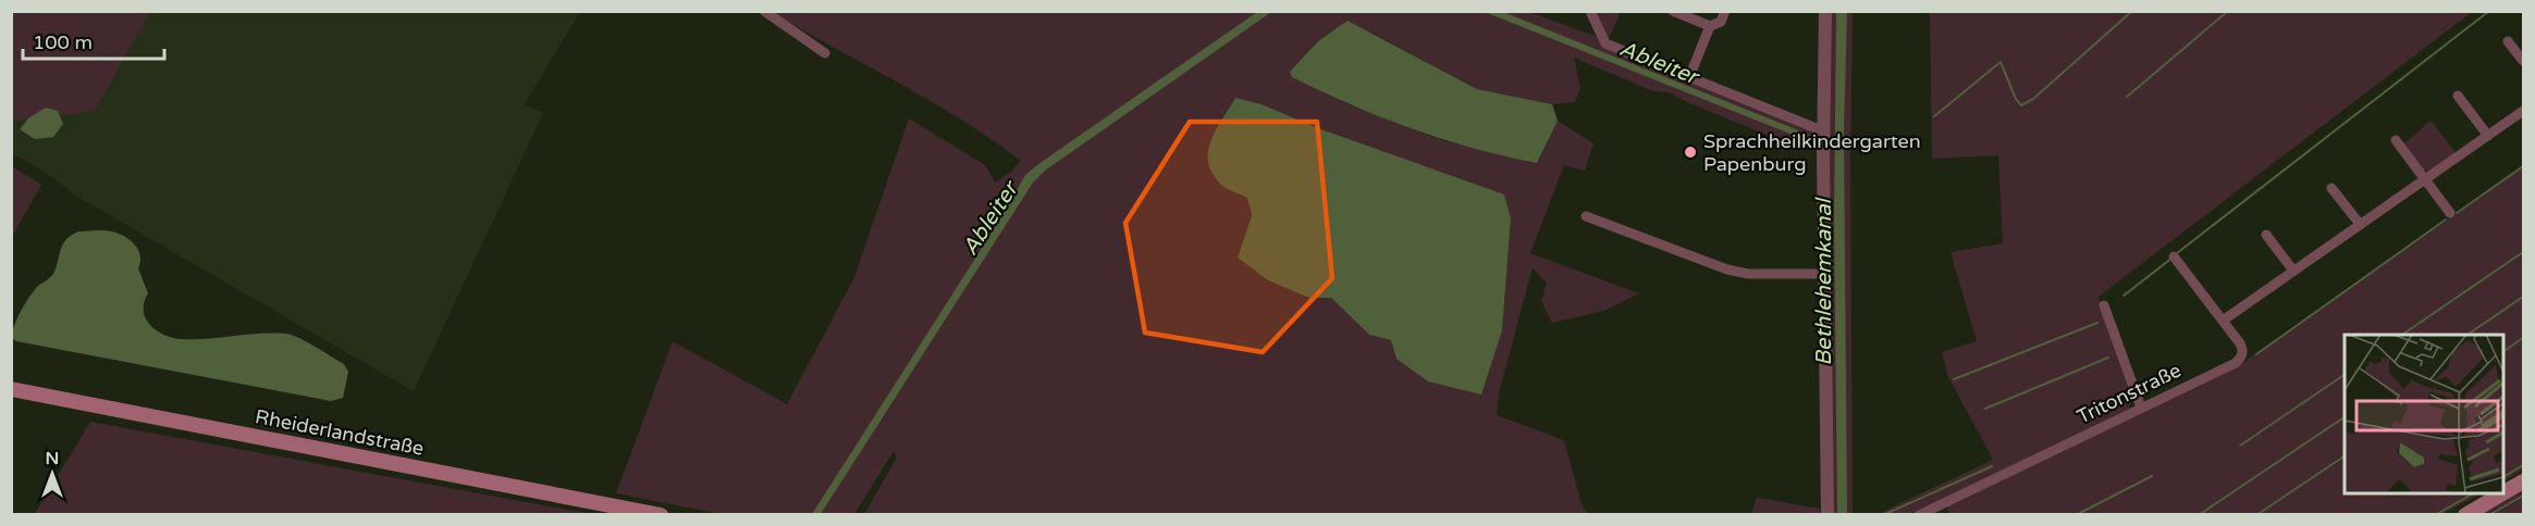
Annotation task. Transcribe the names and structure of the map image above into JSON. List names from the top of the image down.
{
  "streets": {
    "main road": ["Rheiderlandstraße"],
    "street": ["Tritonstraße"]
  },
  "water": ["Ableiter", "Bethlehemkanal"],
  "places": ["Sprachheilkindergarten Papenburg"],
  "scale_bar": "100 m",
  "north": "top"
}
